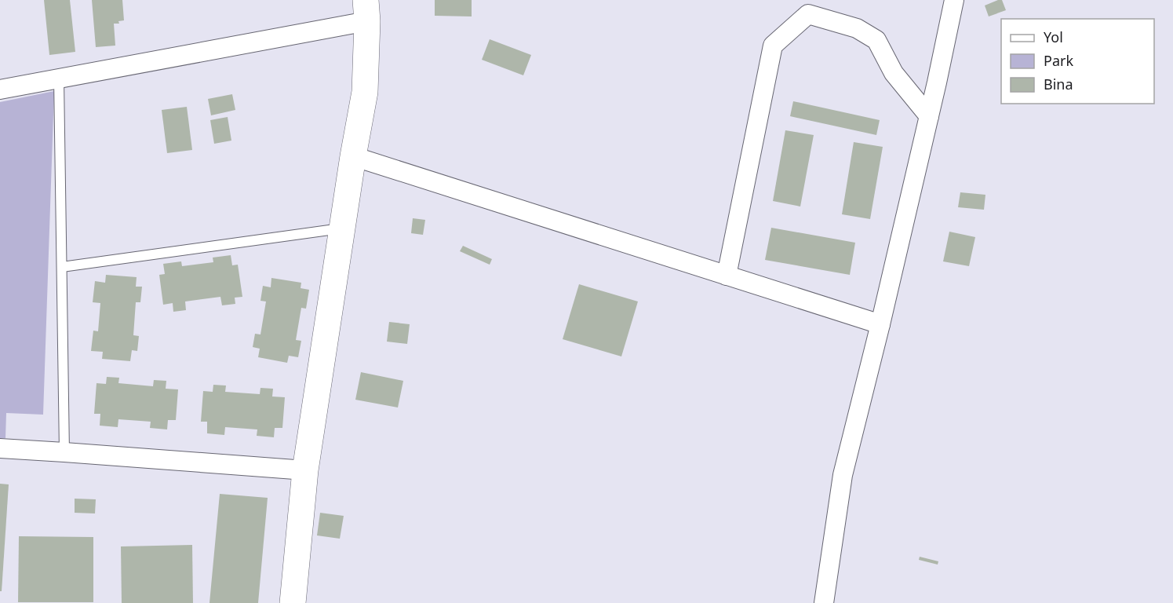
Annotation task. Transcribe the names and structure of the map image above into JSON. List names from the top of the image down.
{
  "legend": ["Yol", "Park", "Bina"]
}
